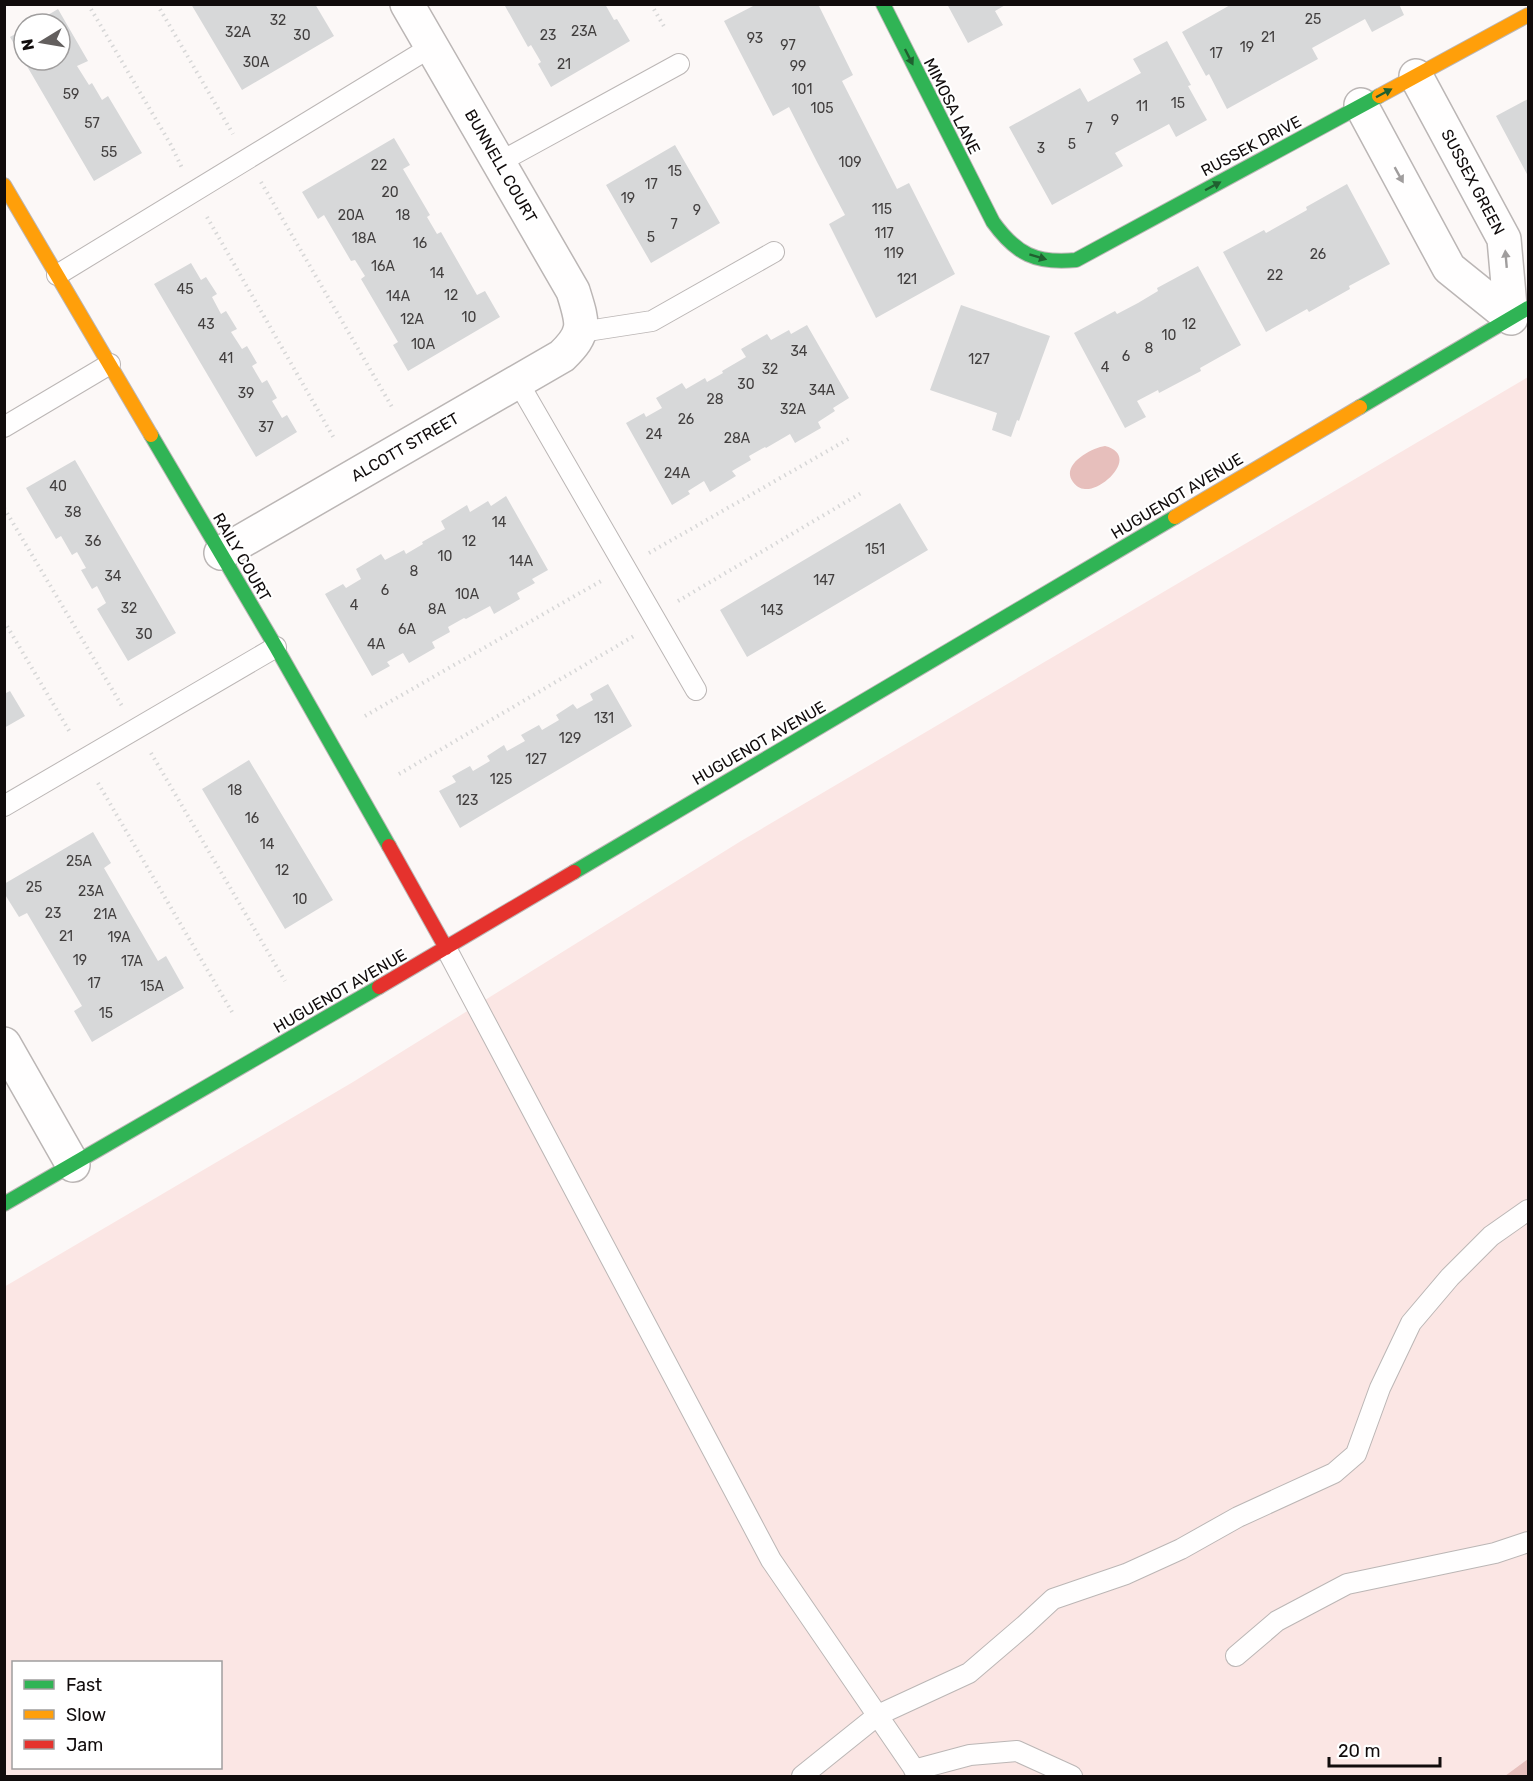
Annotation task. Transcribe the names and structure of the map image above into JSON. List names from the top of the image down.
{
  "streets": {
    "street": [
      "MIMOSA LANE",
      "RUSSEK DRIVE",
      "BUNNELL COURT",
      "SUSSEX GREEN",
      "ALCOTT STREET",
      "HUGUENOT AVENUE",
      "RAILY COURT"
    ]
  },
  "crossings": [
    ["MIMOSA LANE", "RUSSEK DRIVE"],
    ["RUSSEK DRIVE", "SUSSEX GREEN"],
    ["BUNNELL COURT", "ALCOTT STREET"],
    ["SUSSEX GREEN", "HUGUENOT AVENUE"],
    ["ALCOTT STREET", "RAILY COURT"],
    ["HUGUENOT AVENUE", "RAILY COURT"]
  ],
  "one_way": ["MIMOSA LANE", "RUSSEK DRIVE"],
  "house_numbers": [
    "25",
    "32",
    "23A",
    "32A",
    "30",
    "23",
    "21",
    "93",
    "97",
    "19",
    "17",
    "30A",
    "21",
    "99",
    "101",
    "59",
    "15",
    "11",
    "105",
    "9",
    "57",
    "7",
    "5",
    "3",
    "55",
    "109",
    "22",
    "15",
    "17",
    "20",
    "19",
    "115",
    "9",
    "20A",
    "18",
    "7",
    "117",
    "5",
    "18A",
    "16",
    "119",
    "26",
    "16A",
    "14",
    "22",
    "121",
    "45",
    "12",
    "14A",
    "10",
    "12A",
    "43",
    "12",
    "10",
    "10A",
    "8",
    "34",
    "6",
    "41",
    "127",
    "4",
    "32",
    "30",
    "34A",
    "39",
    "28",
    "32A",
    "26",
    "37",
    "24",
    "28A",
    "24A",
    "40",
    "38",
    "14",
    "36",
    "12",
    "151",
    "10",
    "14A",
    "8",
    "34",
    "147",
    "6",
    "10A",
    "4",
    "32",
    "8A",
    "143",
    "6A",
    "30",
    "4A",
    "131",
    "129",
    "127",
    "125",
    "18",
    "123",
    "16",
    "14",
    "25A",
    "12",
    "25",
    "23A",
    "10",
    "23",
    "21A",
    "21",
    "19A",
    "19",
    "17A",
    "17",
    "15A",
    "15"
  ],
  "legend": ["Fast", "Slow", "Jam"],
  "scale_bar": "20 m",
  "north": "left"
}
